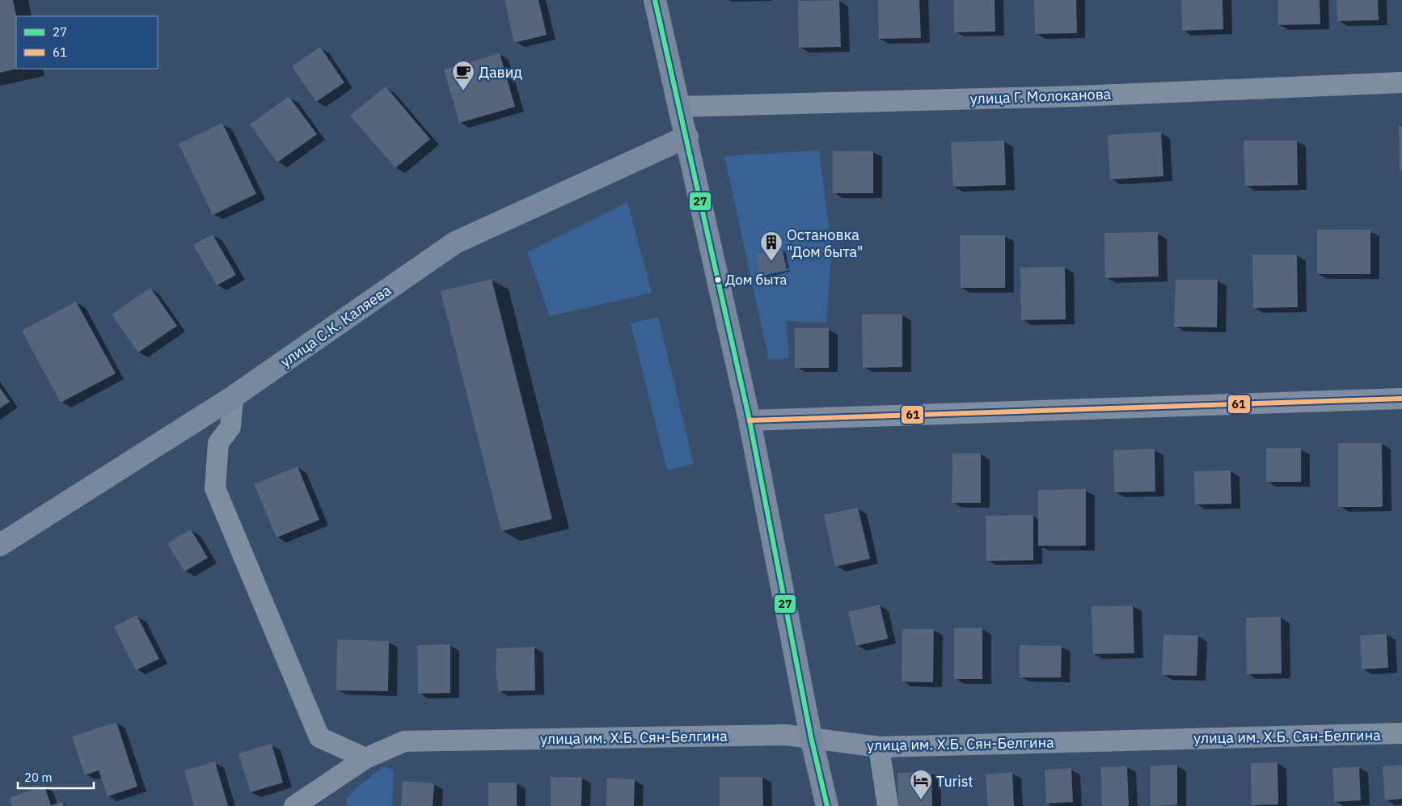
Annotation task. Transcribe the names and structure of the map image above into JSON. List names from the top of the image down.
{
  "streets": {
    "main road": ["улица С.К. Каляева"],
    "street": ["улица Г. Молоканова", "улица им. Х.Б. Сян-Белгина"]
  },
  "places": {
    "cafe": ["Давид"],
    "building": ["Остановка \"Дом быта\""],
    "other": ["Дом быта"],
    "hotel": ["Turist"]
  },
  "lines": ["transit line 27", "transit line 61"],
  "legend": ["27", "61"],
  "scale_bar": "20 m"
}
